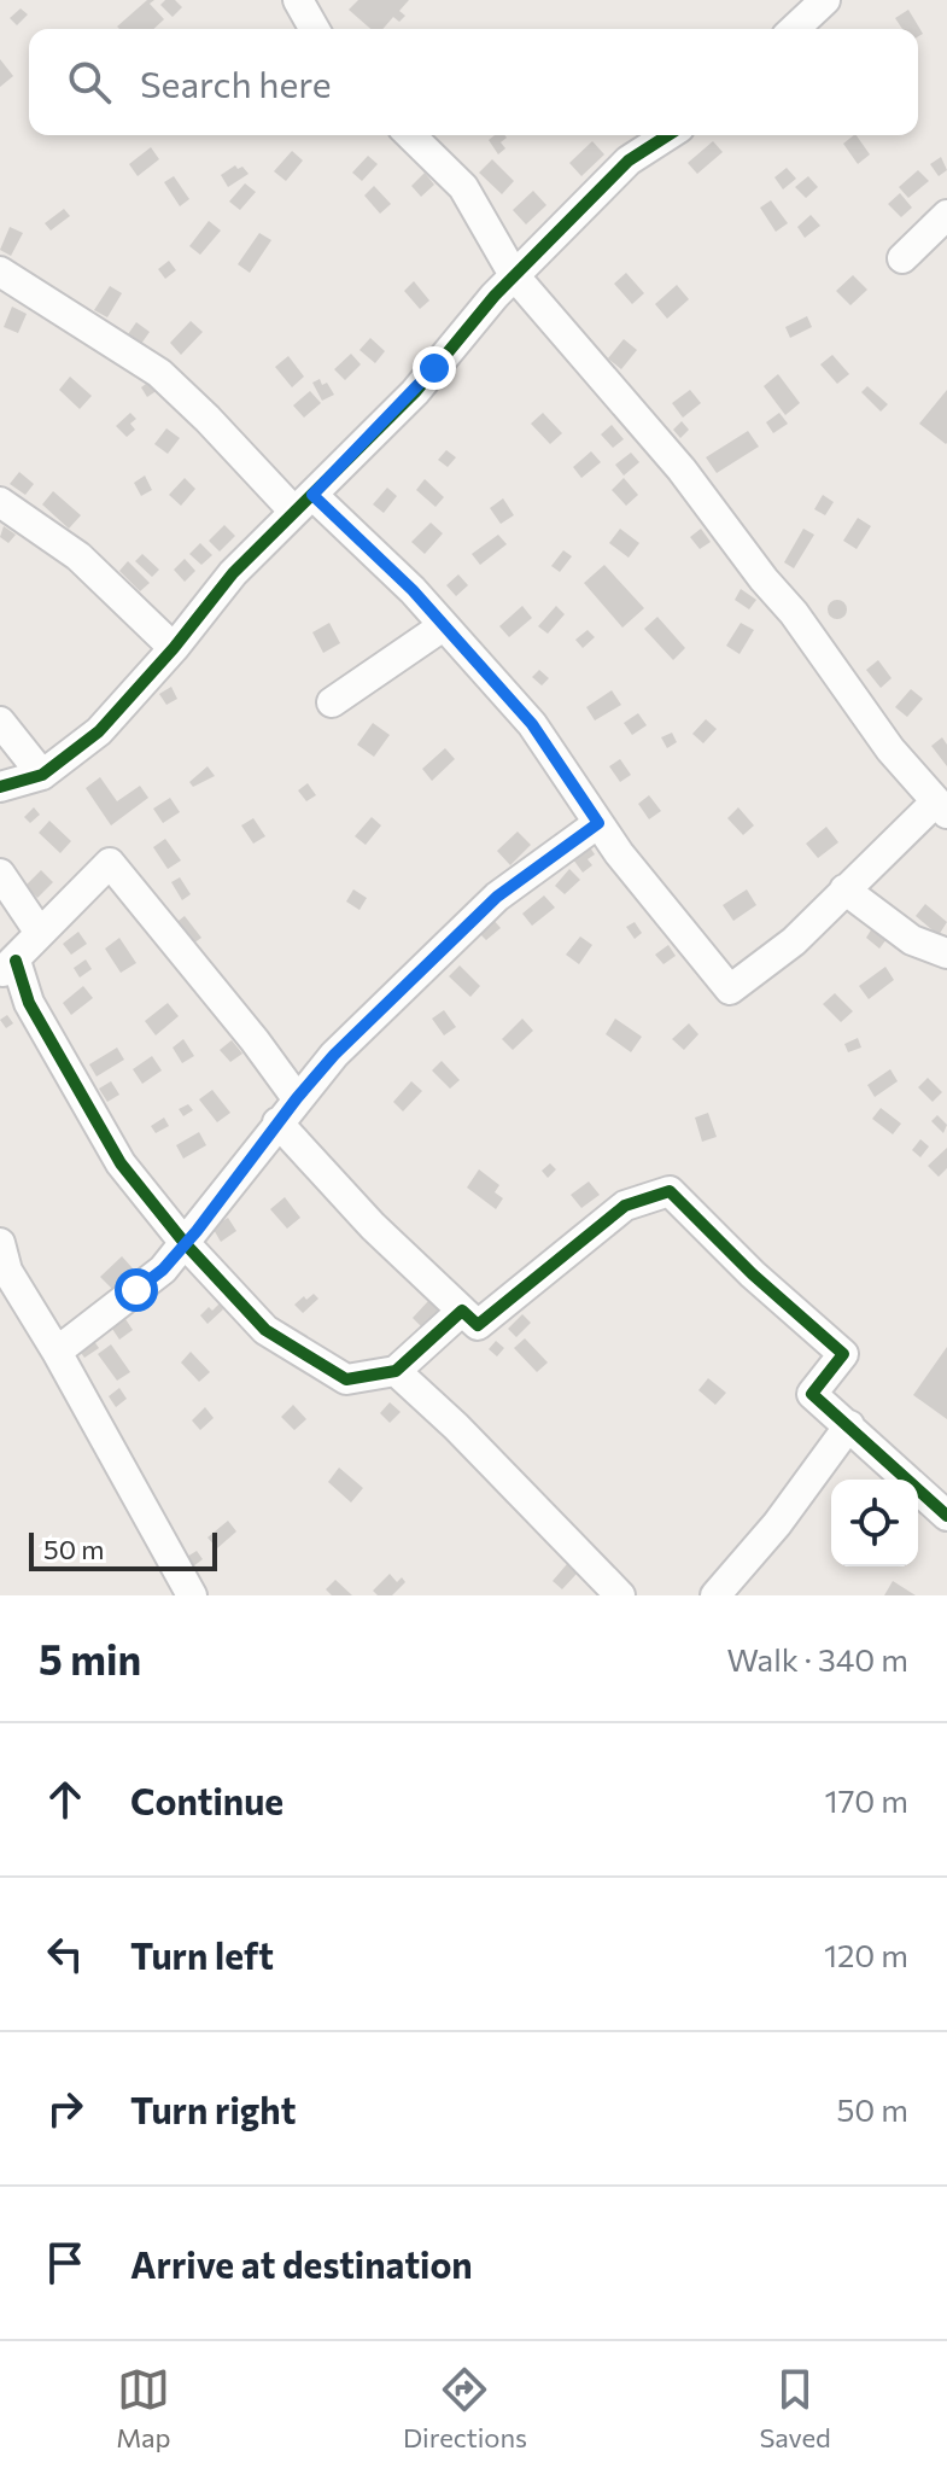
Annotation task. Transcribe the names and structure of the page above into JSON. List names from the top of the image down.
{
  "scale_bar": "50 m",
  "page": {
    "search": "Search here",
    "scale": "50 m",
    "heading": ["5 min", "Walk · 340 m"],
    "list": [
      ["Continue", "170 m"],
      ["Turn left", "120 m"],
      ["Turn right", "50 m"],
      "Arrive at destination"
    ],
    "nav": ["Map", "Directions", "Saved"]
  }
}
